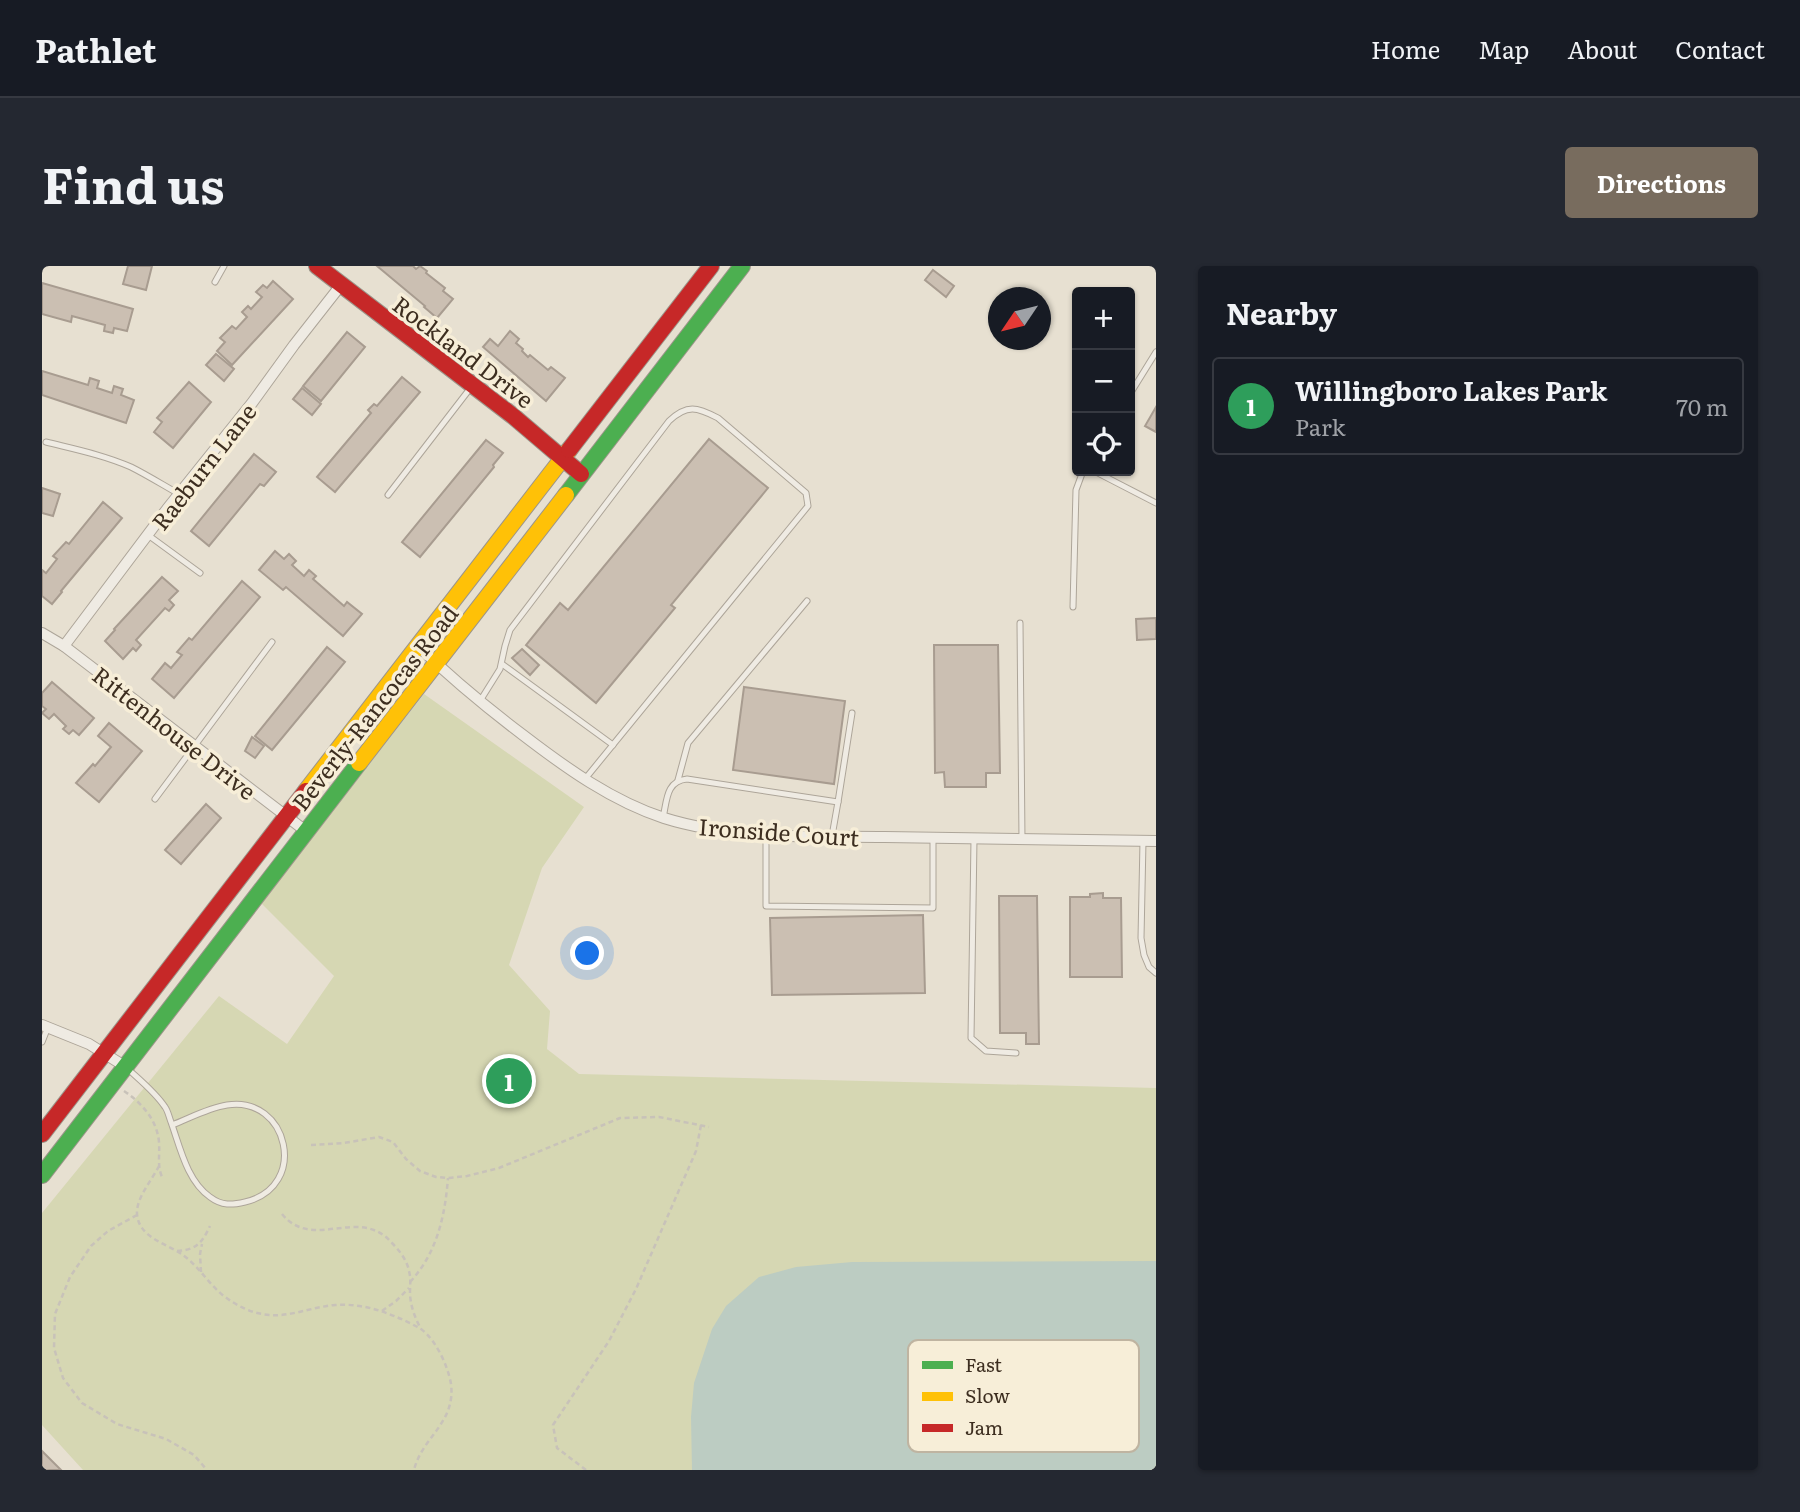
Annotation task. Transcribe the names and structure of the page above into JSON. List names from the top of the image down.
{
  "streets": {
    "main road": ["Rockland Drive", "Beverly-Rancocas Road"],
    "street": ["Raeburn Lane", "Rittenhouse Drive", "Ironside Court"]
  },
  "crossings": [
    ["Rockland Drive", "Raeburn Lane"],
    ["Rockland Drive", "Beverly-Rancocas Road"],
    ["Raeburn Lane", "Rittenhouse Drive"],
    ["Beverly-Rancocas Road", "Rittenhouse Drive"],
    ["Beverly-Rancocas Road", "Ironside Court"]
  ],
  "legend": ["Fast", "Slow", "Jam"],
  "north": "bottom left",
  "page": {
    "header": "Pathlet",
    "nav": [
      "Home",
      "Map",
      "About",
      "Contact"
    ],
    "title": "Find us",
    "buttons": "Directions",
    "heading": "Nearby",
    "map_buttons": ["+", "−"],
    "list": [
      {
        "mark": "1",
        "name": "Willingboro Lakes Park",
        "note": "Park",
        "value": "70 m"
      }
    ],
    "pins": "1"
  }
}
